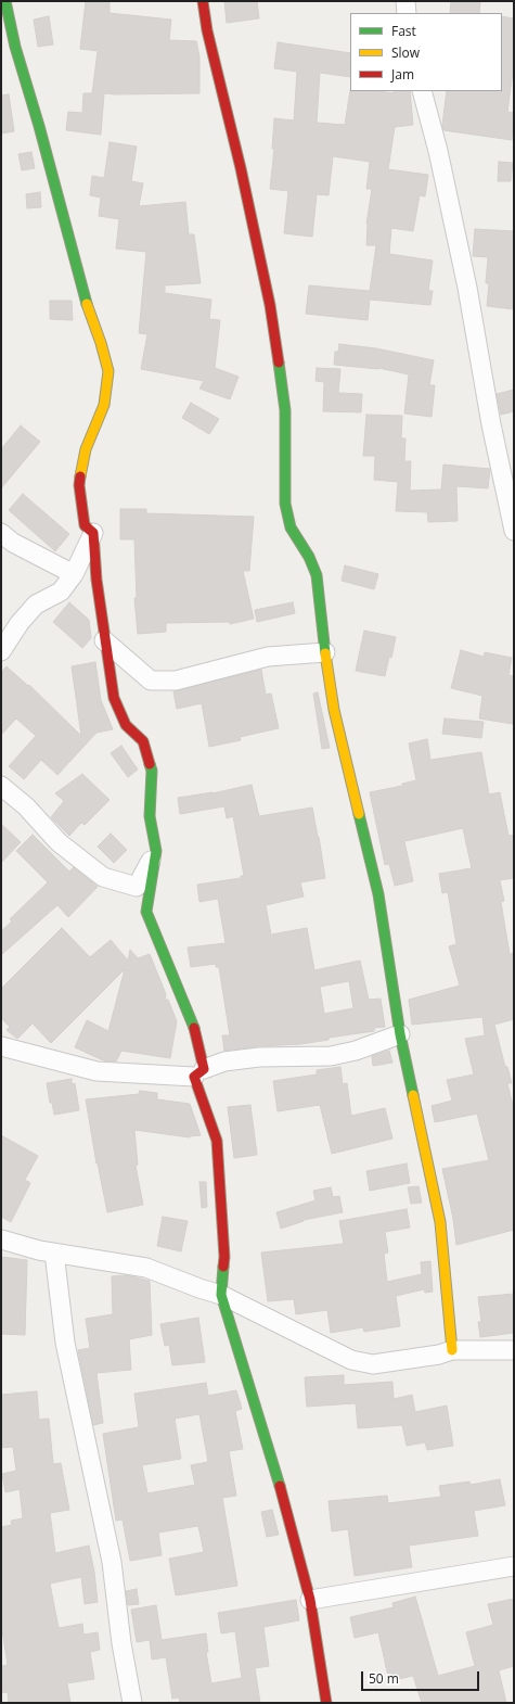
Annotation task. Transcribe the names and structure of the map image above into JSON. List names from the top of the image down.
{
  "legend": ["Fast", "Slow", "Jam"],
  "scale_bar": "50 m"
}
